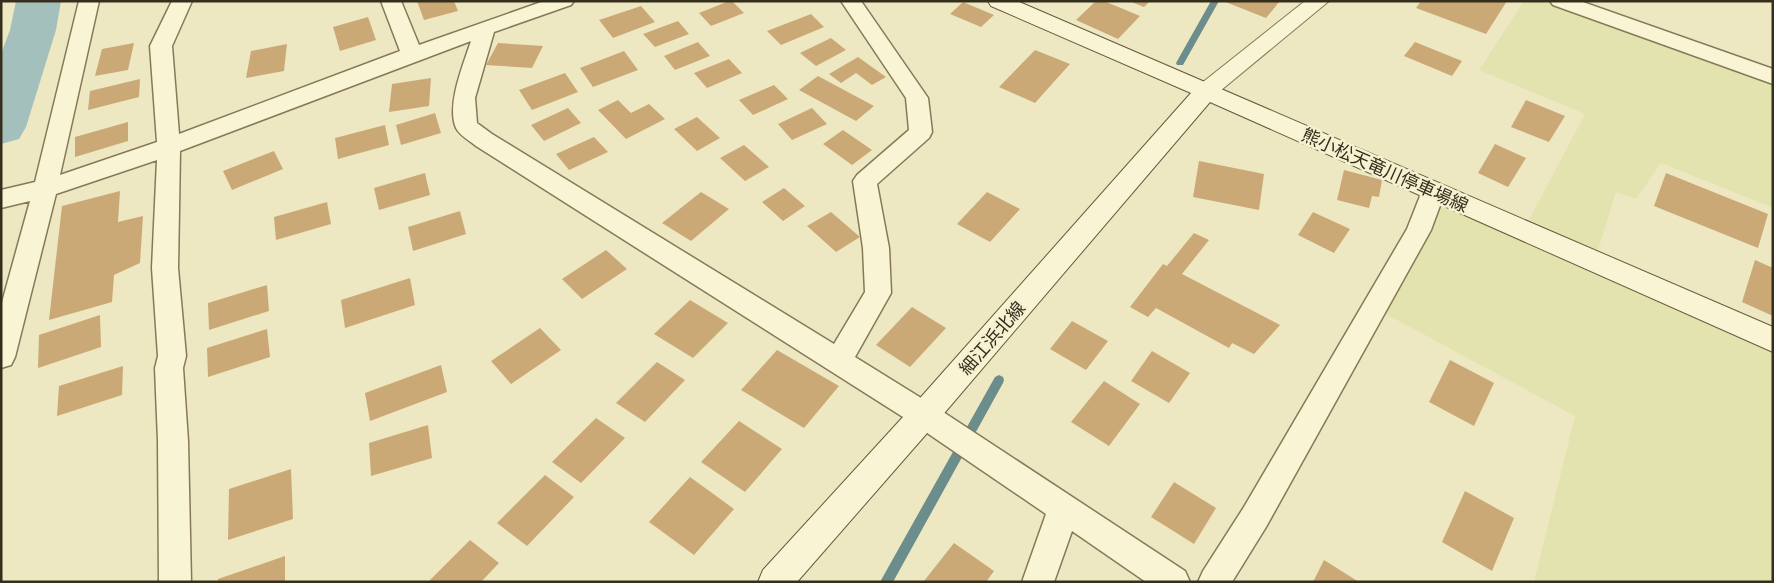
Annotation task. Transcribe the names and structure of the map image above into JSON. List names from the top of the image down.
{
  "streets": {
    "main road": ["熊小松天竜川停車場線", "細江浜北線"]
  },
  "crossings": [
    ["熊小松天竜川停車場線", "細江浜北線"]
  ]
}
